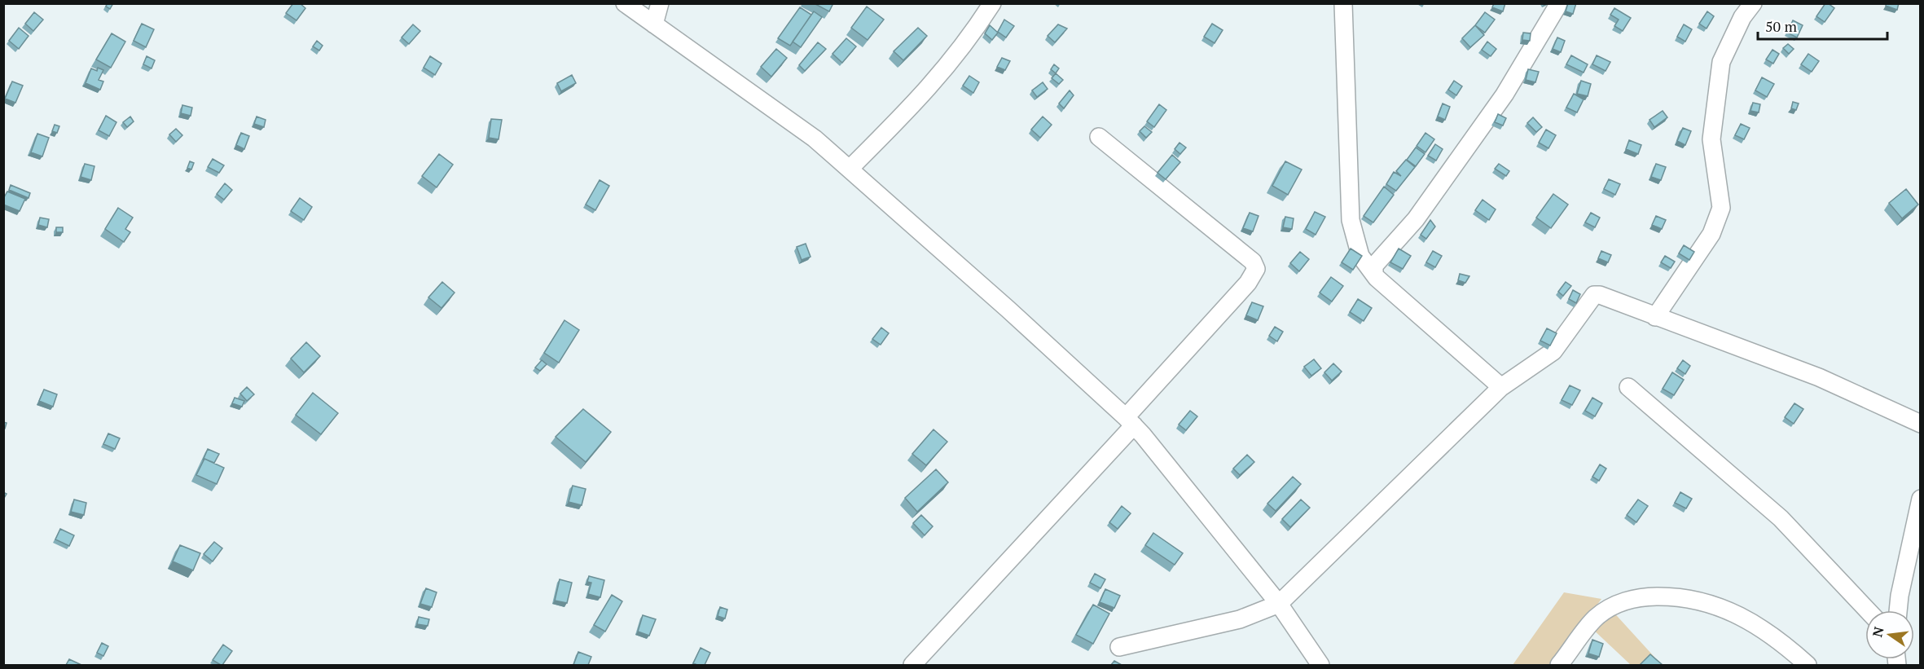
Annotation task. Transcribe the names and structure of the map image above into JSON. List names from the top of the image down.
{
  "scale_bar": "50 m",
  "north": "left"
}
